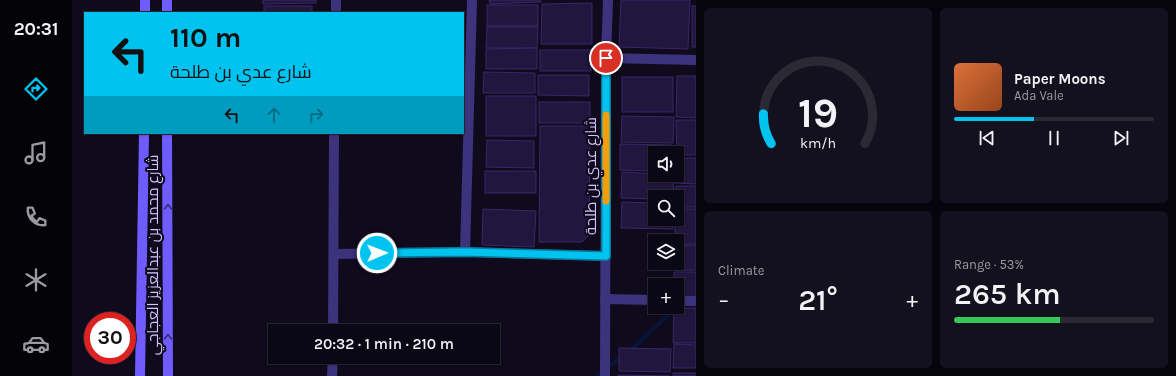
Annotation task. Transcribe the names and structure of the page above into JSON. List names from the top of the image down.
{
  "streets": {
    "street": ["شارع عدي بن طلحة", "شارع محمد بن عبدالعزيز العجاجي"]
  },
  "page": {
    "tabs": "20:31",
    "turn": ["110 m", "شارع عدي بن طلحة"],
    "song": ["Paper Moons", "Ada Vale"],
    "map_buttons": "+",
    "tile": [
      "Climate",
      ["Range · 53%", "265 km"]
    ],
    "heat": ["−", "21°", "+"],
    "limit": "30",
    "trip": "20:32 · 1 min · 210 m",
    "gauge": ["19", "km/h"]
  }
}
